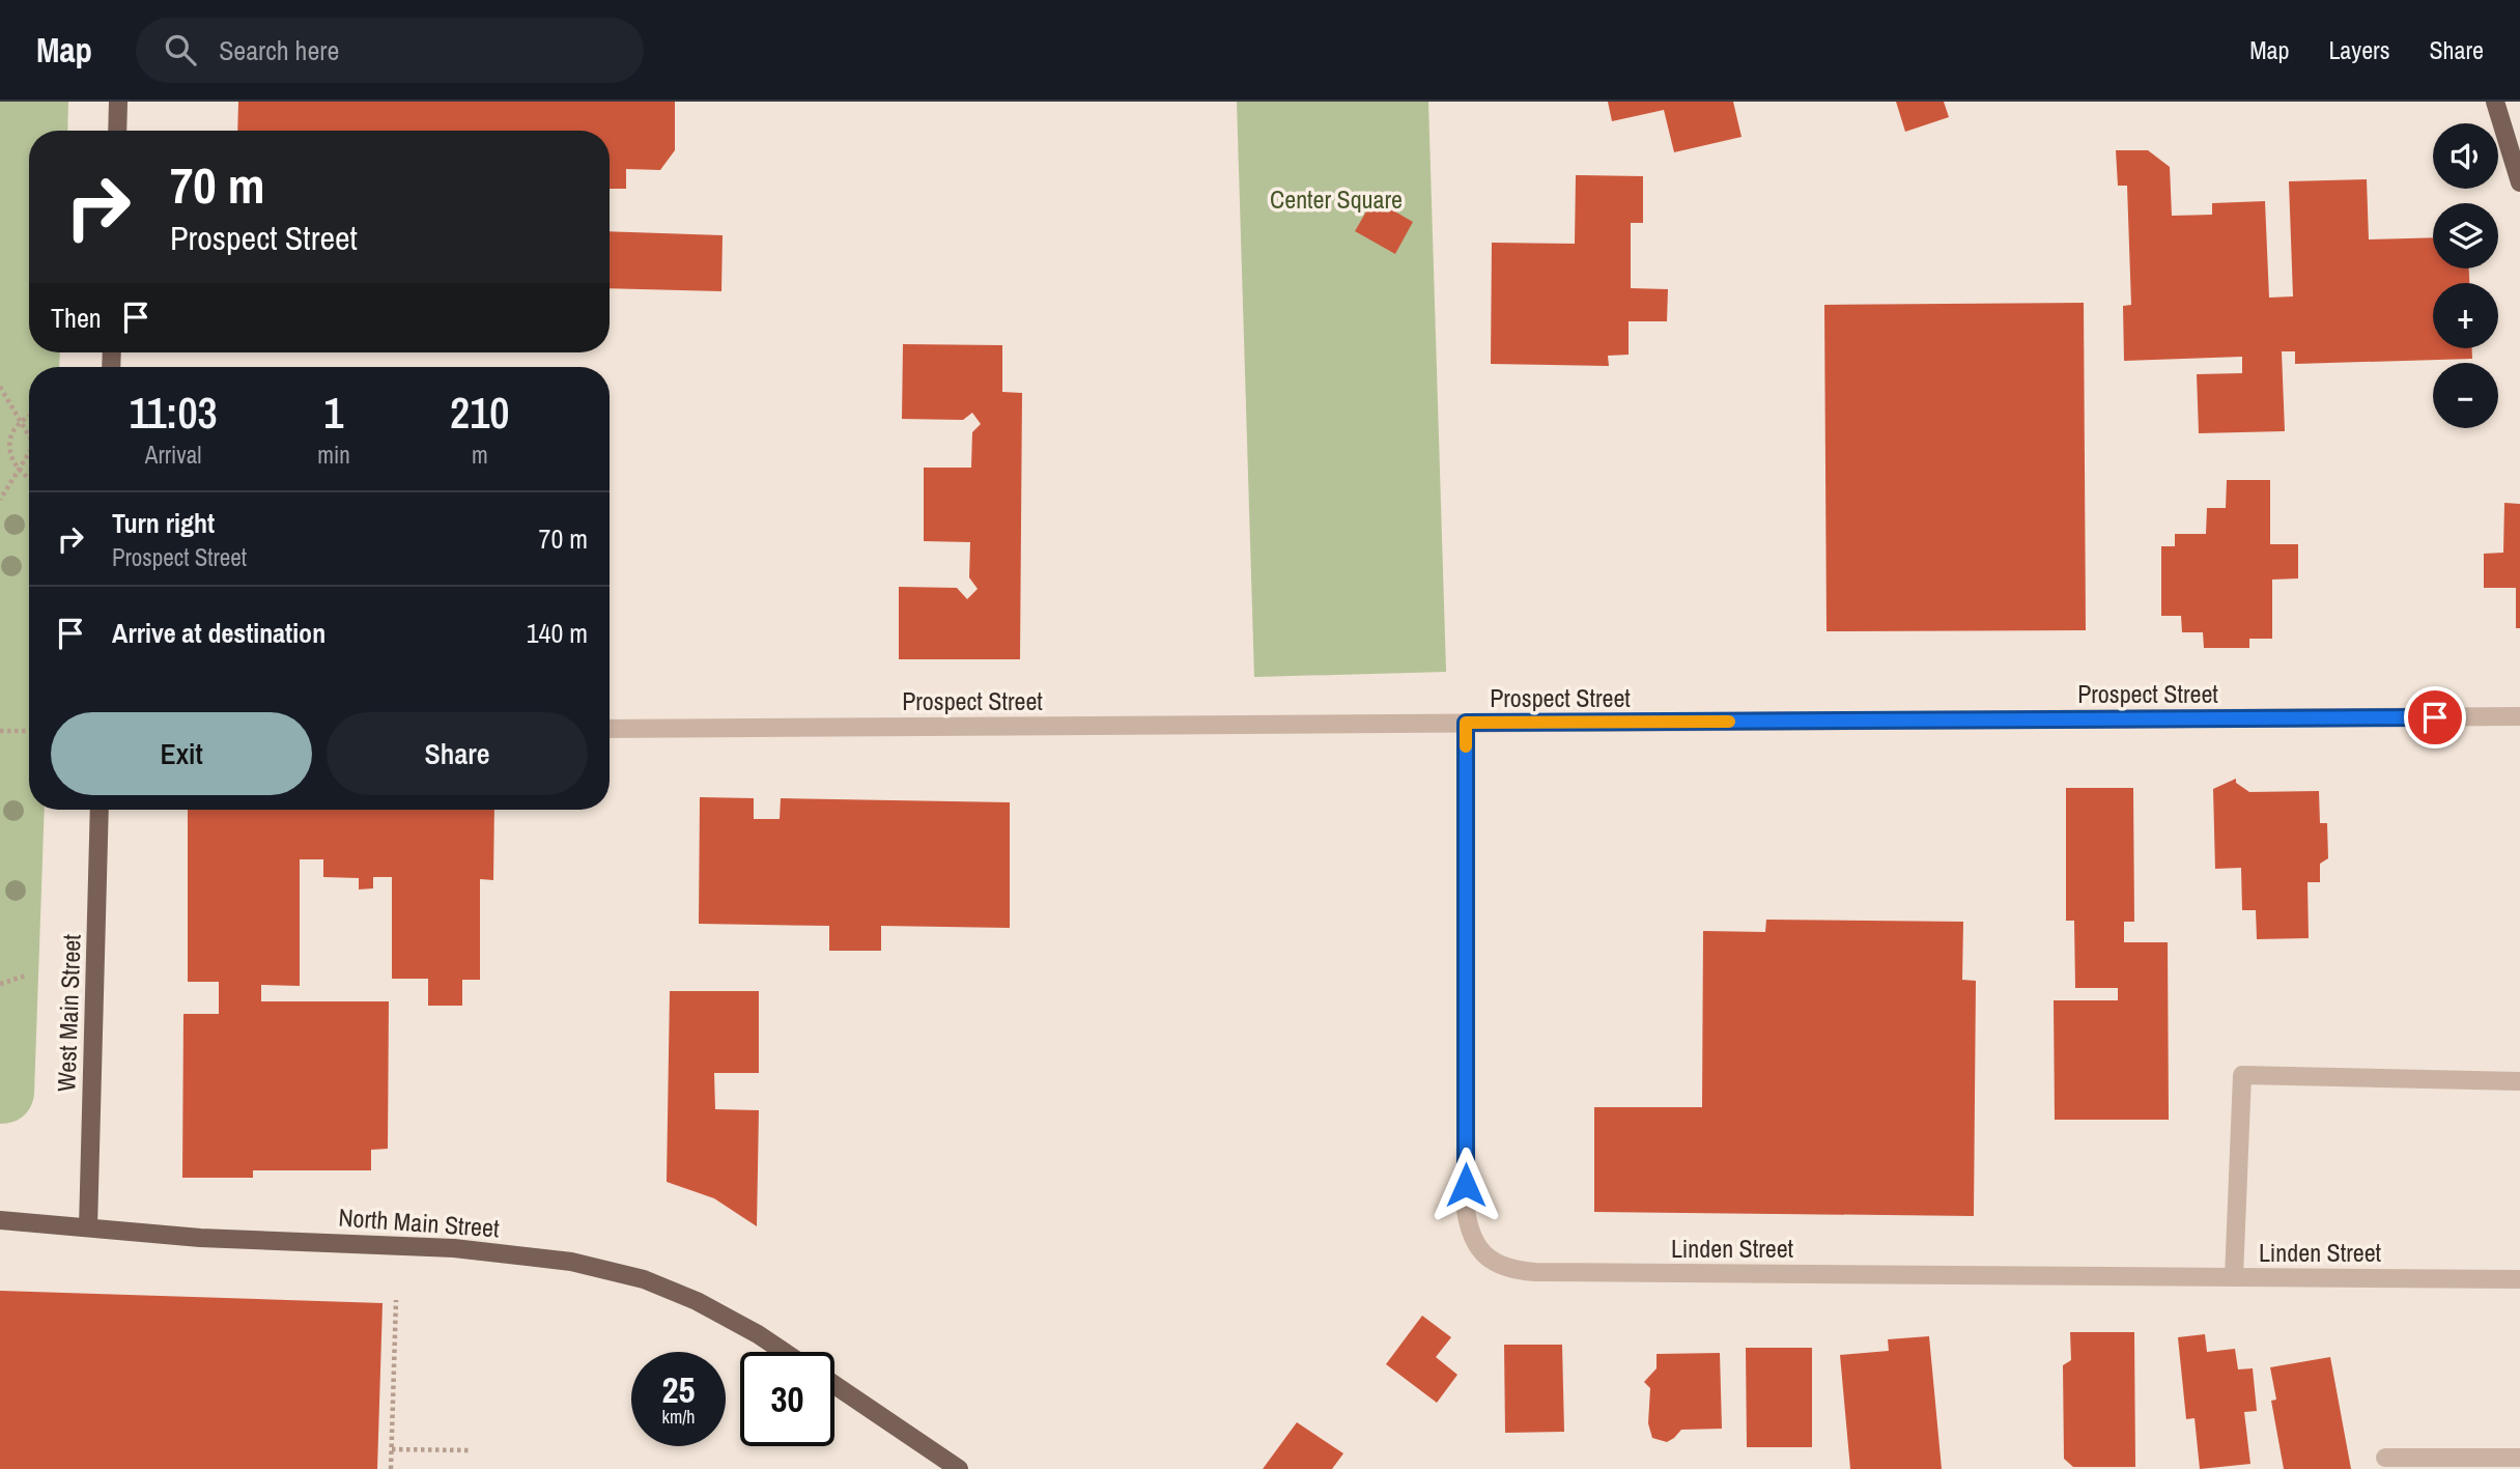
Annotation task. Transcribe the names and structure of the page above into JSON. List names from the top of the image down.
{
  "streets": {
    "main road": ["West Main Street", "North Main Street"],
    "street": ["Prospect Street", "Linden Street"]
  },
  "crossings": [
    ["Prospect Street", "Linden Street"],
    ["West Main Street", "North Main Street"]
  ],
  "parks": ["Center Square"],
  "page": {
    "header": "Map",
    "search": "Search here",
    "nav": ["Map", "Layers", "Share"],
    "map_buttons": ["+", "−"],
    "turn": ["70 m", "Prospect Street"],
    "then": "Then",
    "eta": [
      "11:03",
      "Arrival",
      "1",
      "min",
      "210",
      "m"
    ],
    "list": [
      {
        "name": "Turn right",
        "note": "Prospect Street",
        "value": "70 m"
      },
      {
        "name": "Arrive at destination",
        "value": "140 m"
      }
    ],
    "buttons": ["Exit", "Share"],
    "speed": "25 km/h",
    "limit": "30"
  }
}
